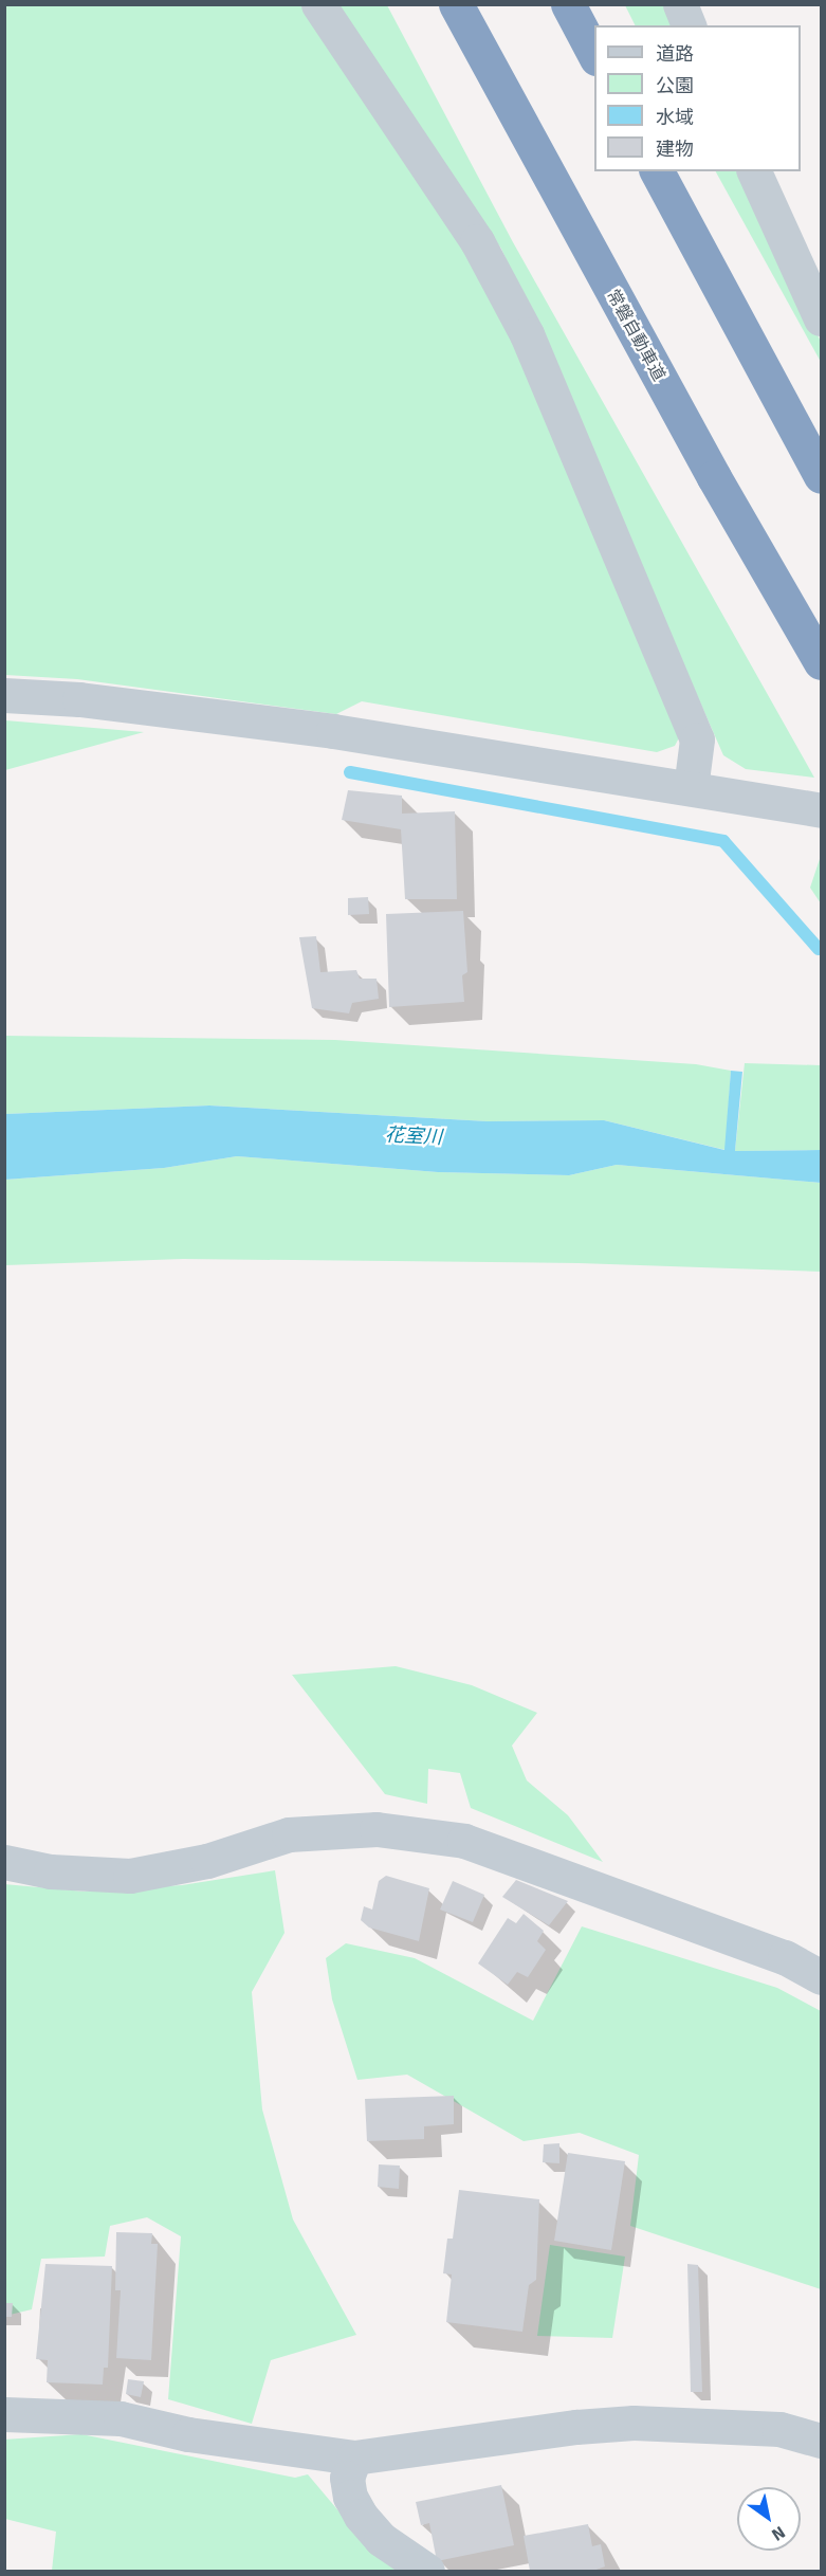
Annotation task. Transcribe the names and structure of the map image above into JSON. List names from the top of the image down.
{
  "streets": {
    "highway": ["常磐自動車道"]
  },
  "water": ["花室川"],
  "legend": [
    "道路",
    "公園",
    "水域",
    "建物"
  ],
  "north": "bottom right"
}
